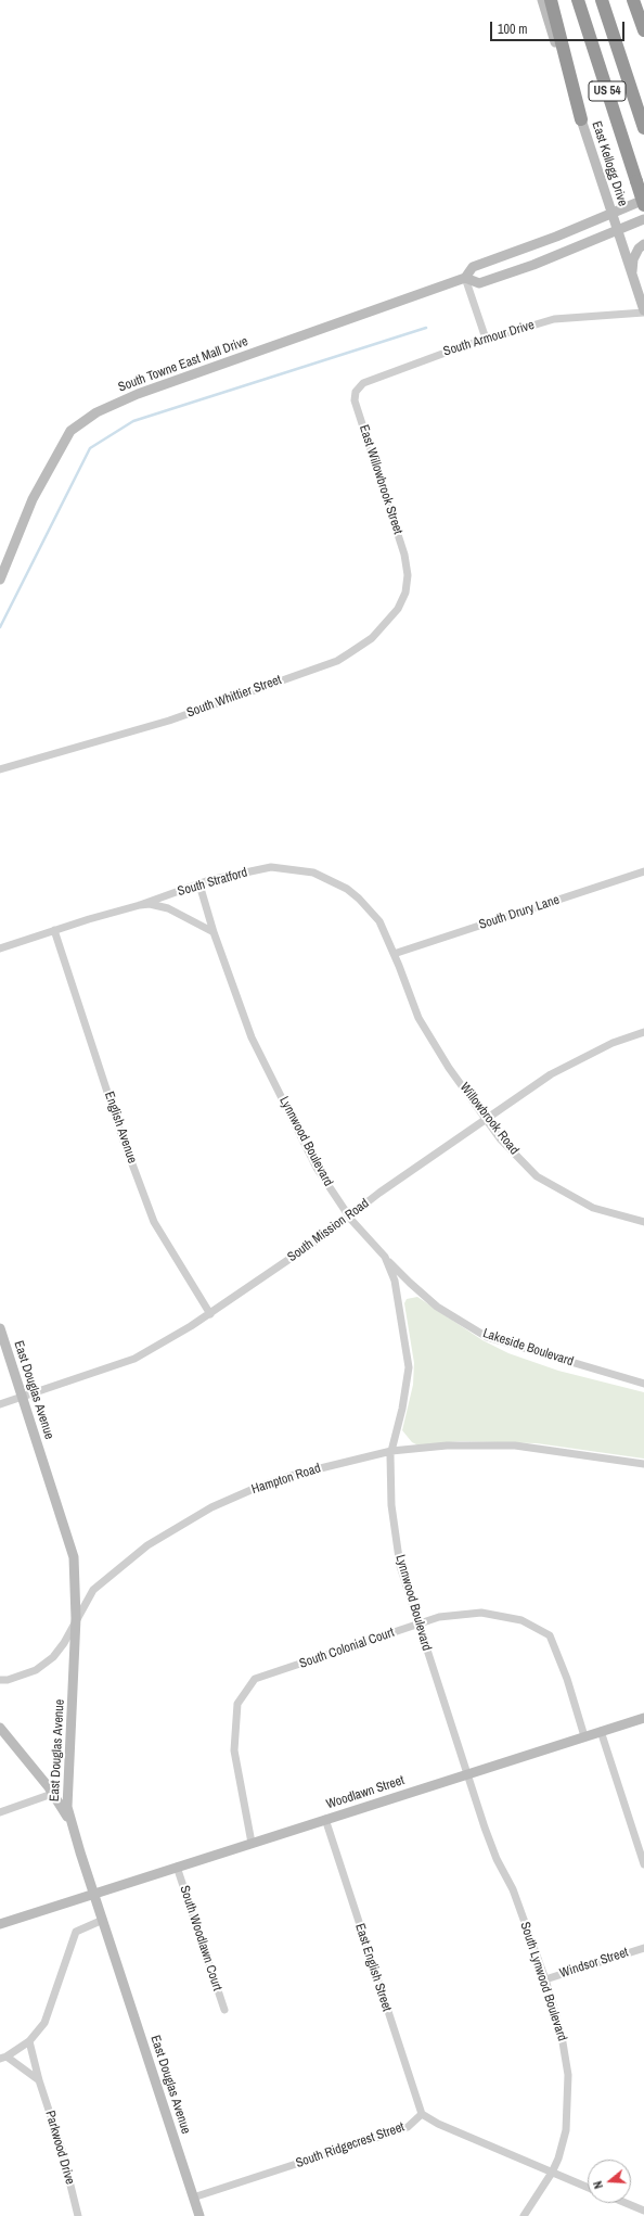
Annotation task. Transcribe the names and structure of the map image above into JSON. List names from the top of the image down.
{
  "streets": {
    "highway": ["US 54"],
    "street": [
      "East Kellogg Drive",
      "South Armour Drive",
      "South Towne East Mall Drive",
      "East Willowbrook Street",
      "South Whittier Street",
      "South Stratford",
      "South Drury Lane",
      "Willowbrook Road",
      "English Avenue",
      "Lynnwood Boulevard",
      "South Mission Road",
      "Lakeside Boulevard",
      "East Douglas Avenue",
      "Hampton Road",
      "South Colonial Court",
      "Woodlawn Street",
      "South Woodlawn Court",
      "Windsor Street",
      "East English Street",
      "South Lynwood Boulevard",
      "South Ridgecrest Street",
      "Parkwood Drive"
    ]
  },
  "crossings": [
    ["East Kellogg Drive", "South Armour Drive"],
    ["East Kellogg Drive", "South Towne East Mall Drive"],
    ["South Armour Drive", "East Willowbrook Street"],
    ["East Willowbrook Street", "South Whittier Street"],
    ["South Stratford", "South Drury Lane"],
    ["South Stratford", "Willowbrook Road"],
    ["South Stratford", "English Avenue"],
    ["South Stratford", "Lynnwood Boulevard"],
    ["South Drury Lane", "Willowbrook Road"],
    ["Willowbrook Road", "South Mission Road"],
    ["English Avenue", "South Mission Road"],
    ["Lynnwood Boulevard", "South Mission Road"],
    ["Lynnwood Boulevard", "Lakeside Boulevard"],
    ["Lynnwood Boulevard", "Hampton Road"],
    ["Lynnwood Boulevard", "South Colonial Court"],
    ["Lynnwood Boulevard", "Woodlawn Street"],
    ["Lynnwood Boulevard", "South Lynwood Boulevard"],
    ["South Mission Road", "East Douglas Avenue"],
    ["East Douglas Avenue", "Hampton Road"],
    ["East Douglas Avenue", "Woodlawn Street"],
    ["East Douglas Avenue", "South Ridgecrest Street"],
    ["South Colonial Court", "Woodlawn Street"],
    ["Woodlawn Street", "South Woodlawn Court"],
    ["Woodlawn Street", "East English Street"],
    ["Woodlawn Street", "South Lynwood Boulevard"],
    ["Windsor Street", "South Lynwood Boulevard"],
    ["East English Street", "South Ridgecrest Street"]
  ],
  "scale_bar": "100 m",
  "north": "left"
}
